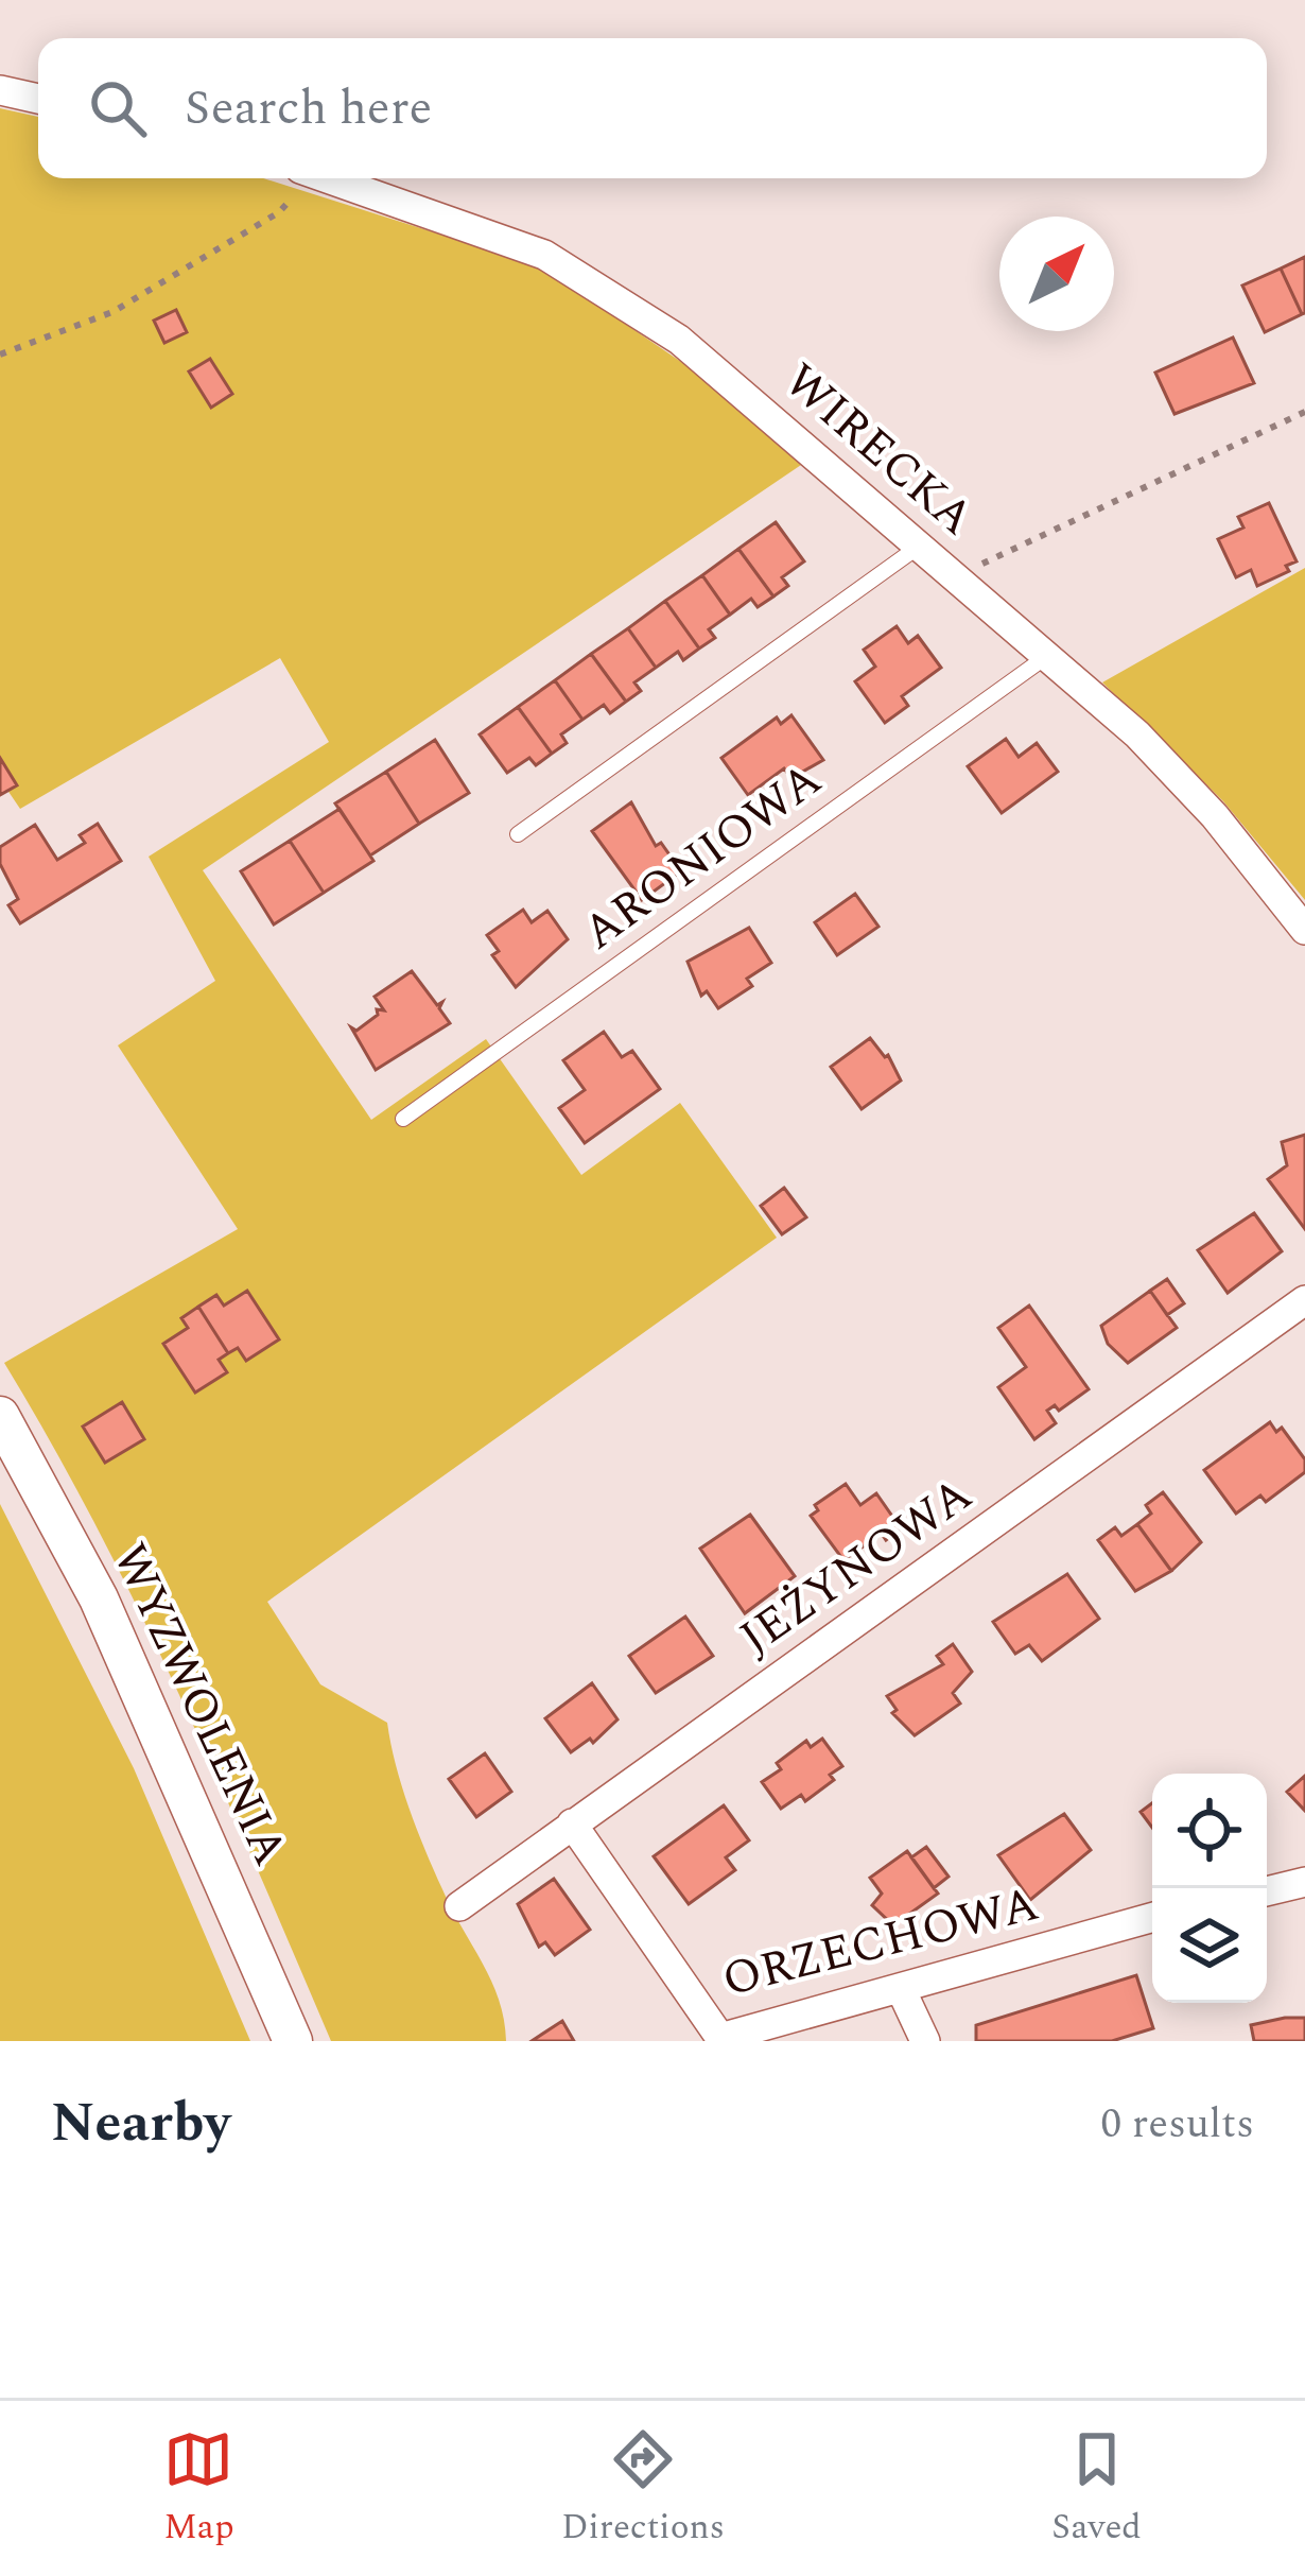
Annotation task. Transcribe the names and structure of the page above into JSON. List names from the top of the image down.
{
  "streets": {
    "street": [
      "WIRECKA",
      "JEŻYNOWA",
      "WYZWOLENIA",
      "ORZECHOWA"
    ],
    "lane": ["ARONIOWA"]
  },
  "crossings": [
    ["WIRECKA", "ARONIOWA"],
    ["JEŻYNOWA", "ORZECHOWA"]
  ],
  "north": "top right",
  "page": {
    "search": "Search here",
    "heading": ["Nearby", "0 results"],
    "nav": ["Map", "Directions", "Saved"]
  }
}
